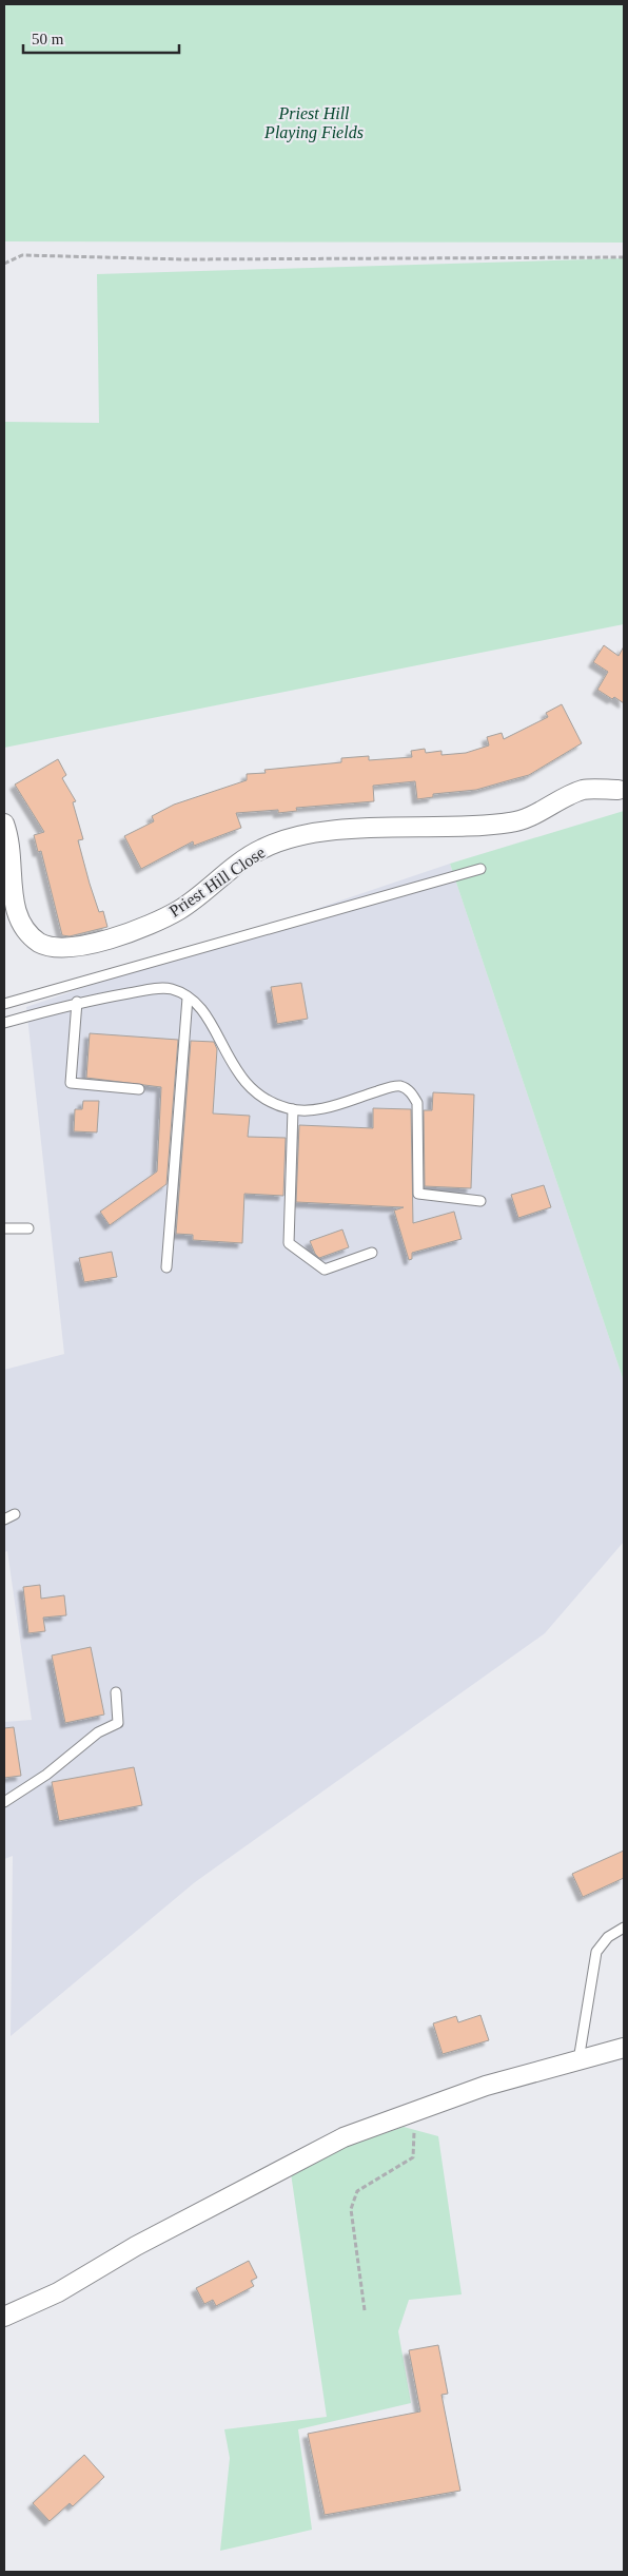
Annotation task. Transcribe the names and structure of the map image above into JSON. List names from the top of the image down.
{
  "streets": {
    "street": ["Priest Hill Close"]
  },
  "parks": ["Priest Hill Playing Fields"],
  "scale_bar": "50 m"
}
